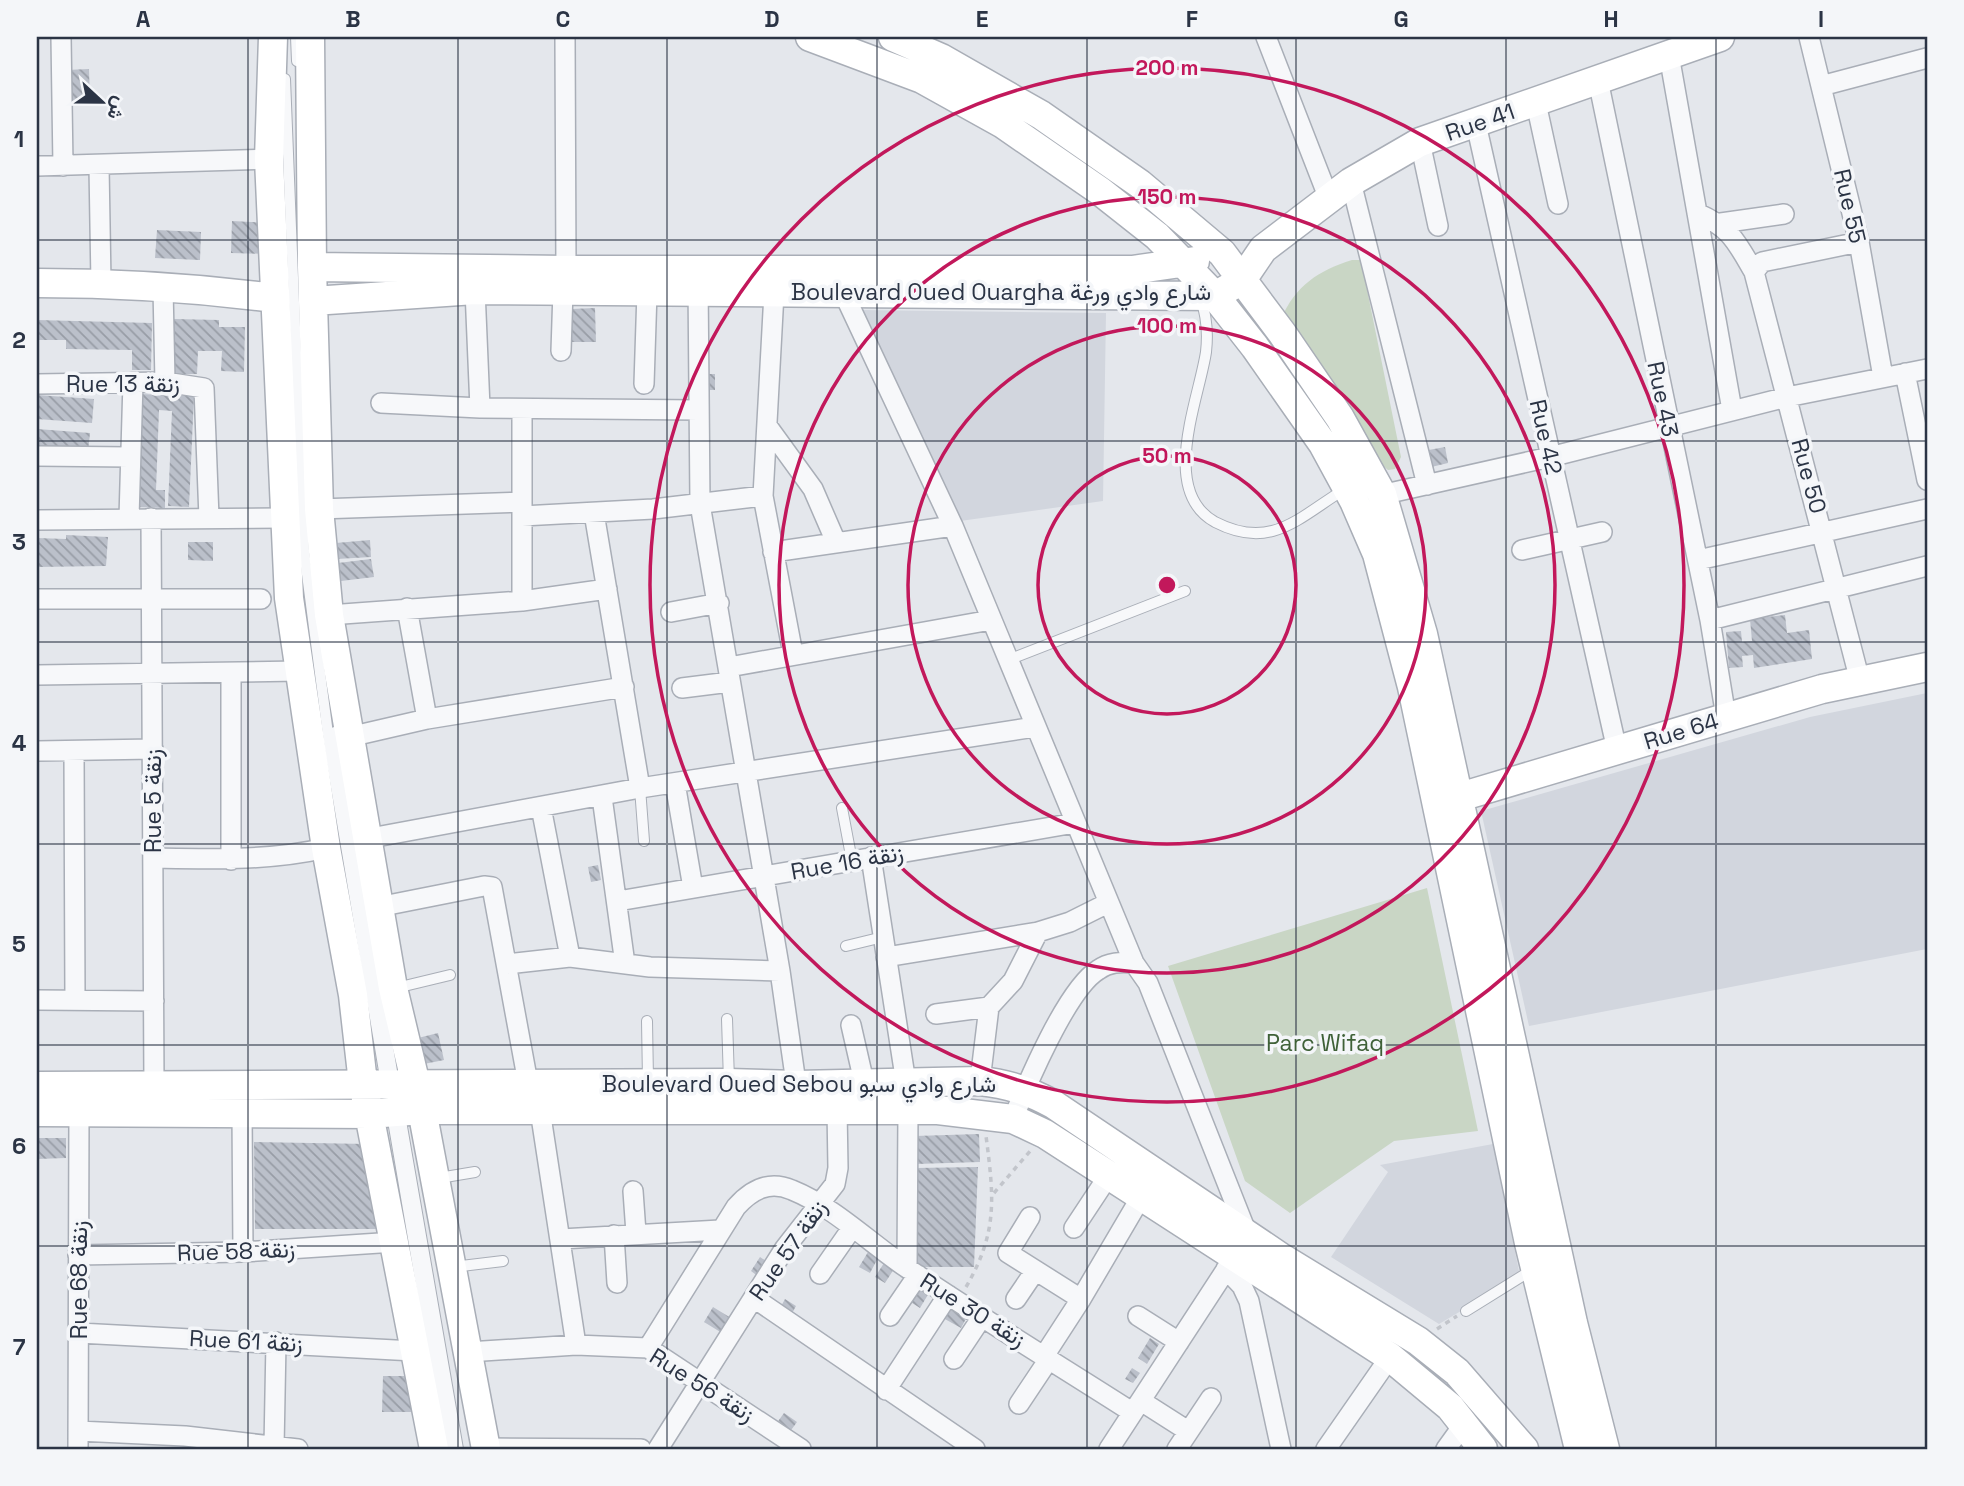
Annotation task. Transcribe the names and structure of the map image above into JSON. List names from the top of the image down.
{
  "streets": {
    "street": [
      "Rue 41",
      "Rue 55",
      "Boulevard Oued Ouargha شارع وادي ورغة",
      "Rue 13 زنقة",
      "Rue 43",
      "Rue 42",
      "Rue 50",
      "Rue 64",
      "Rue 5 زنقة",
      "Rue 16 زنقة",
      "Boulevard Oued Sebou شارع وادي سبو",
      "Rue 57 زنقة",
      "Rue 58 زنقة",
      "Rue 68 زنقة",
      "Rue 30 زنقة",
      "Rue 61 زنقة",
      "Rue 56 زنقة"
    ]
  },
  "crossings": [
    ["Rue 41", "Boulevard Oued Ouargha شارع وادي ورغة"],
    ["Rue 41", "Rue 43"],
    ["Rue 41", "Rue 42"],
    ["Rue 43", "Rue 64"],
    ["Rue 42", "Rue 64"],
    ["Rue 50", "Rue 64"],
    ["Rue 5 زنقة", "Boulevard Oued Sebou شارع وادي سبو"],
    ["Boulevard Oued Sebou شارع وادي سبو", "Rue 57 زنقة"],
    ["Boulevard Oued Sebou شارع وادي سبو", "Rue 68 زنقة"],
    ["Rue 57 زنقة", "Rue 30 زنقة"],
    ["Rue 57 زنقة", "Rue 56 زنقة"],
    ["Rue 58 زنقة", "Rue 68 زنقة"],
    ["Rue 68 زنقة", "Rue 61 زنقة"],
    ["Rue 30 زنقة", "Rue 56 زنقة"]
  ],
  "parks": ["Parc Wifaq"],
  "north": "right",
  "grid": {
    "columns": [
      "A",
      "B",
      "C",
      "D",
      "E",
      "F",
      "G",
      "H",
      "I"
    ],
    "rows": [
      "1",
      "2",
      "3",
      "4",
      "5",
      "6",
      "7"
    ]
  },
  "rings": [
    "200 m",
    "150 m",
    "100 m",
    "50 m"
  ]
}
